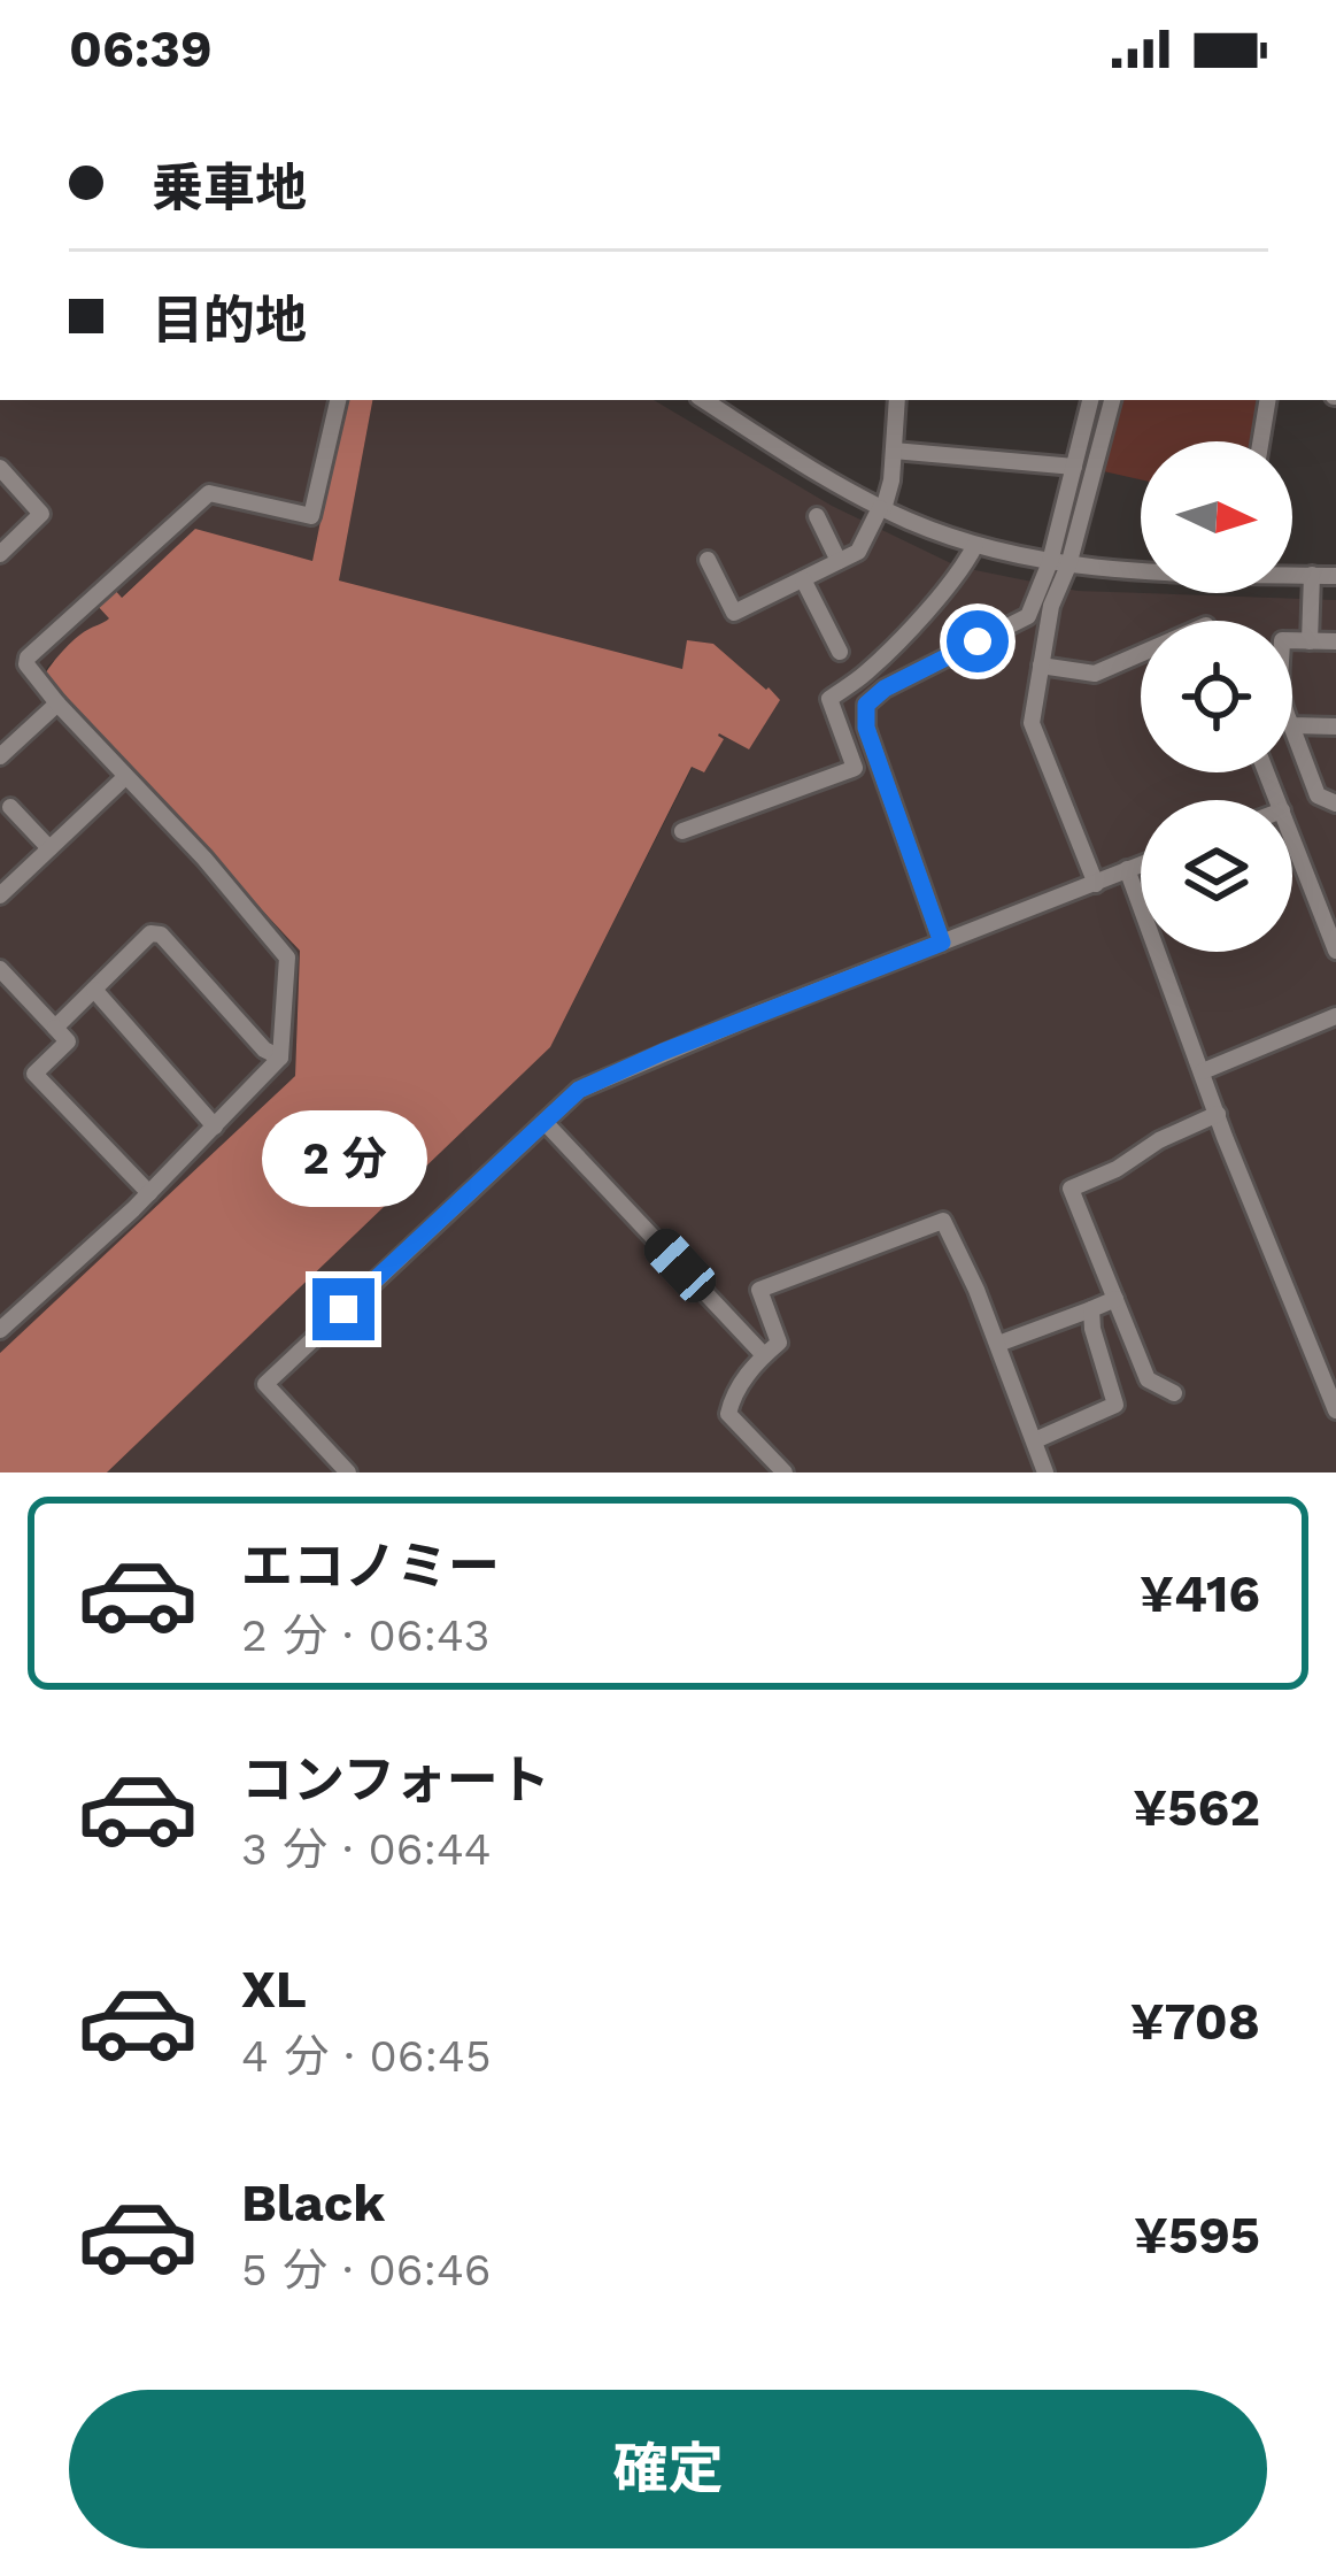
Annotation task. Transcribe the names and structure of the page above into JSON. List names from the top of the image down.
{
  "north": "right",
  "page": {
    "status": "06:39",
    "banner": ["乗車地", "目的地"],
    "bubble": "2 分",
    "list": [
      {
        "name": "エコノミー",
        "note": "2 分 · 06:43",
        "value": "¥416"
      },
      {
        "name": "コンフォート",
        "note": "3 分 · 06:44",
        "value": "¥562"
      },
      {
        "name": "XL",
        "note": "4 分 · 06:45",
        "value": "¥708"
      },
      {
        "name": "Black",
        "note": "5 分 · 06:46",
        "value": "¥595"
      }
    ],
    "buttons": "確定"
  }
}
